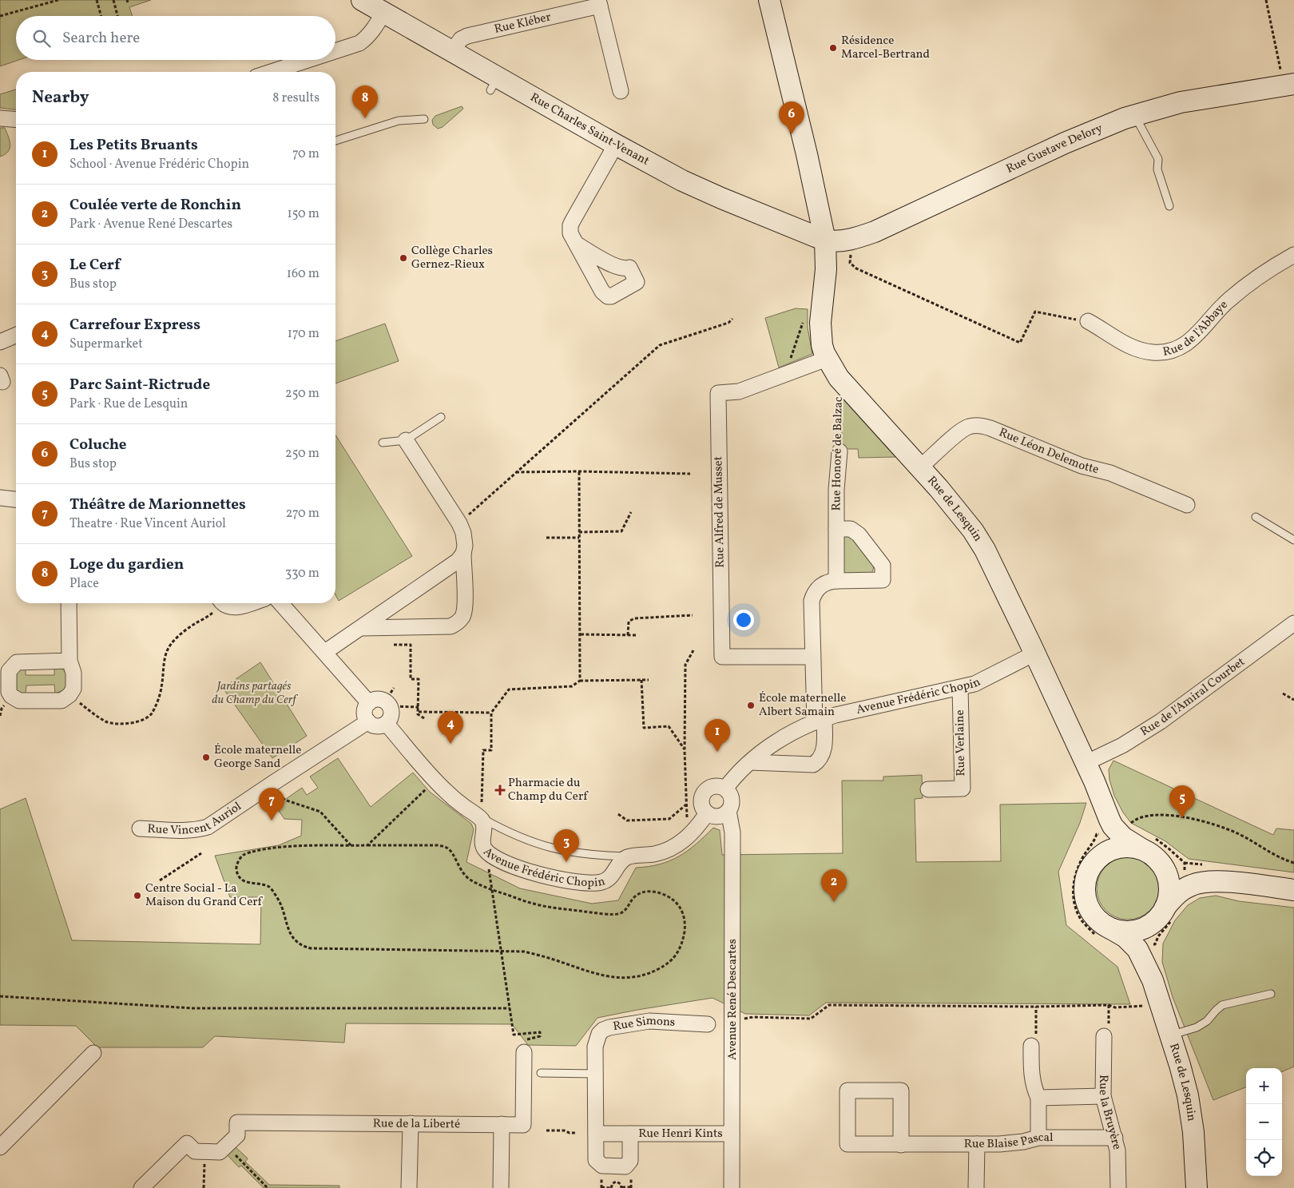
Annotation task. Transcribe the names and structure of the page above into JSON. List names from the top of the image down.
{
  "streets": {
    "street": [
      "Rue Kléber",
      "Rue Charles Saint-Venant",
      "Rue Gustave Delory",
      "Rue de l'Abbaye",
      "Rue Léon Delemotte",
      "Rue Honoré de Balzac",
      "Rue de Lesquin",
      "Rue Alfred de Musset",
      "Avenue Frédéric Chopin",
      "Rue de l'Amiral Courbet",
      "Rue Verlaine",
      "Rue Vincent Auriol",
      "Avenue René Descartes",
      "Rue Simons",
      "Rue la Bruyère",
      "Rue de la Liberté",
      "Rue Henri Kints",
      "Rue Blaise Pascal"
    ]
  },
  "crossings": [
    ["Rue Kléber", "Rue Charles Saint-Venant"],
    ["Rue Charles Saint-Venant", "Rue Gustave Delory"],
    ["Rue Charles Saint-Venant", "Rue de Lesquin"],
    ["Rue Gustave Delory", "Rue de Lesquin"],
    ["Rue Léon Delemotte", "Rue de Lesquin"],
    ["Rue Honoré de Balzac", "Rue de Lesquin"],
    ["Rue Honoré de Balzac", "Rue Alfred de Musset"],
    ["Rue Honoré de Balzac", "Avenue Frédéric Chopin"],
    ["Rue de Lesquin", "Rue Alfred de Musset"],
    ["Rue de Lesquin", "Avenue Frédéric Chopin"],
    ["Rue de Lesquin", "Rue de l'Amiral Courbet"],
    ["Avenue Frédéric Chopin", "Rue Verlaine"],
    ["Avenue Frédéric Chopin", "Rue Vincent Auriol"],
    ["Avenue Frédéric Chopin", "Avenue René Descartes"],
    ["Avenue René Descartes", "Rue Henri Kints"],
    ["Rue Simons", "Rue Henri Kints"],
    ["Rue la Bruyère", "Rue Blaise Pascal"]
  ],
  "parks": ["Jardins partagés du Champ du Cerf"],
  "places": {
    "other": [
      "Résidence Marcel-Bertrand",
      "Collège Charles Gernez-Rieux",
      "École maternelle Albert Samain",
      "École maternelle George Sand",
      "Centre Social - La Maison du Grand Cerf"
    ],
    "health": ["Pharmacie du Champ du Cerf"]
  },
  "page": {
    "search": "Search here",
    "heading": ["Nearby", "8 results"],
    "pins": [
      "8",
      "6",
      "4",
      "1",
      "5",
      "7",
      "3",
      "2"
    ],
    "list": [
      {
        "mark": "1",
        "name": "Les Petits Bruants",
        "note": "School · Avenue Frédéric Chopin",
        "value": "70 m"
      },
      {
        "mark": "2",
        "name": "Coulée verte de Ronchin",
        "note": "Park · Avenue René Descartes",
        "value": "150 m"
      },
      {
        "mark": "3",
        "name": "Le Cerf",
        "note": "Bus stop",
        "value": "160 m"
      },
      {
        "mark": "4",
        "name": "Carrefour Express",
        "note": "Supermarket",
        "value": "170 m"
      },
      {
        "mark": "5",
        "name": "Parc Saint-Rictrude",
        "note": "Park · Rue de Lesquin",
        "value": "250 m"
      },
      {
        "mark": "6",
        "name": "Coluche",
        "note": "Bus stop",
        "value": "250 m"
      },
      {
        "mark": "7",
        "name": "Théâtre de Marionnettes",
        "note": "Theatre · Rue Vincent Auriol",
        "value": "270 m"
      },
      {
        "mark": "8",
        "name": "Loge du gardien",
        "note": "Place",
        "value": "330 m"
      }
    ],
    "map_buttons": ["+", "−"]
  }
}
